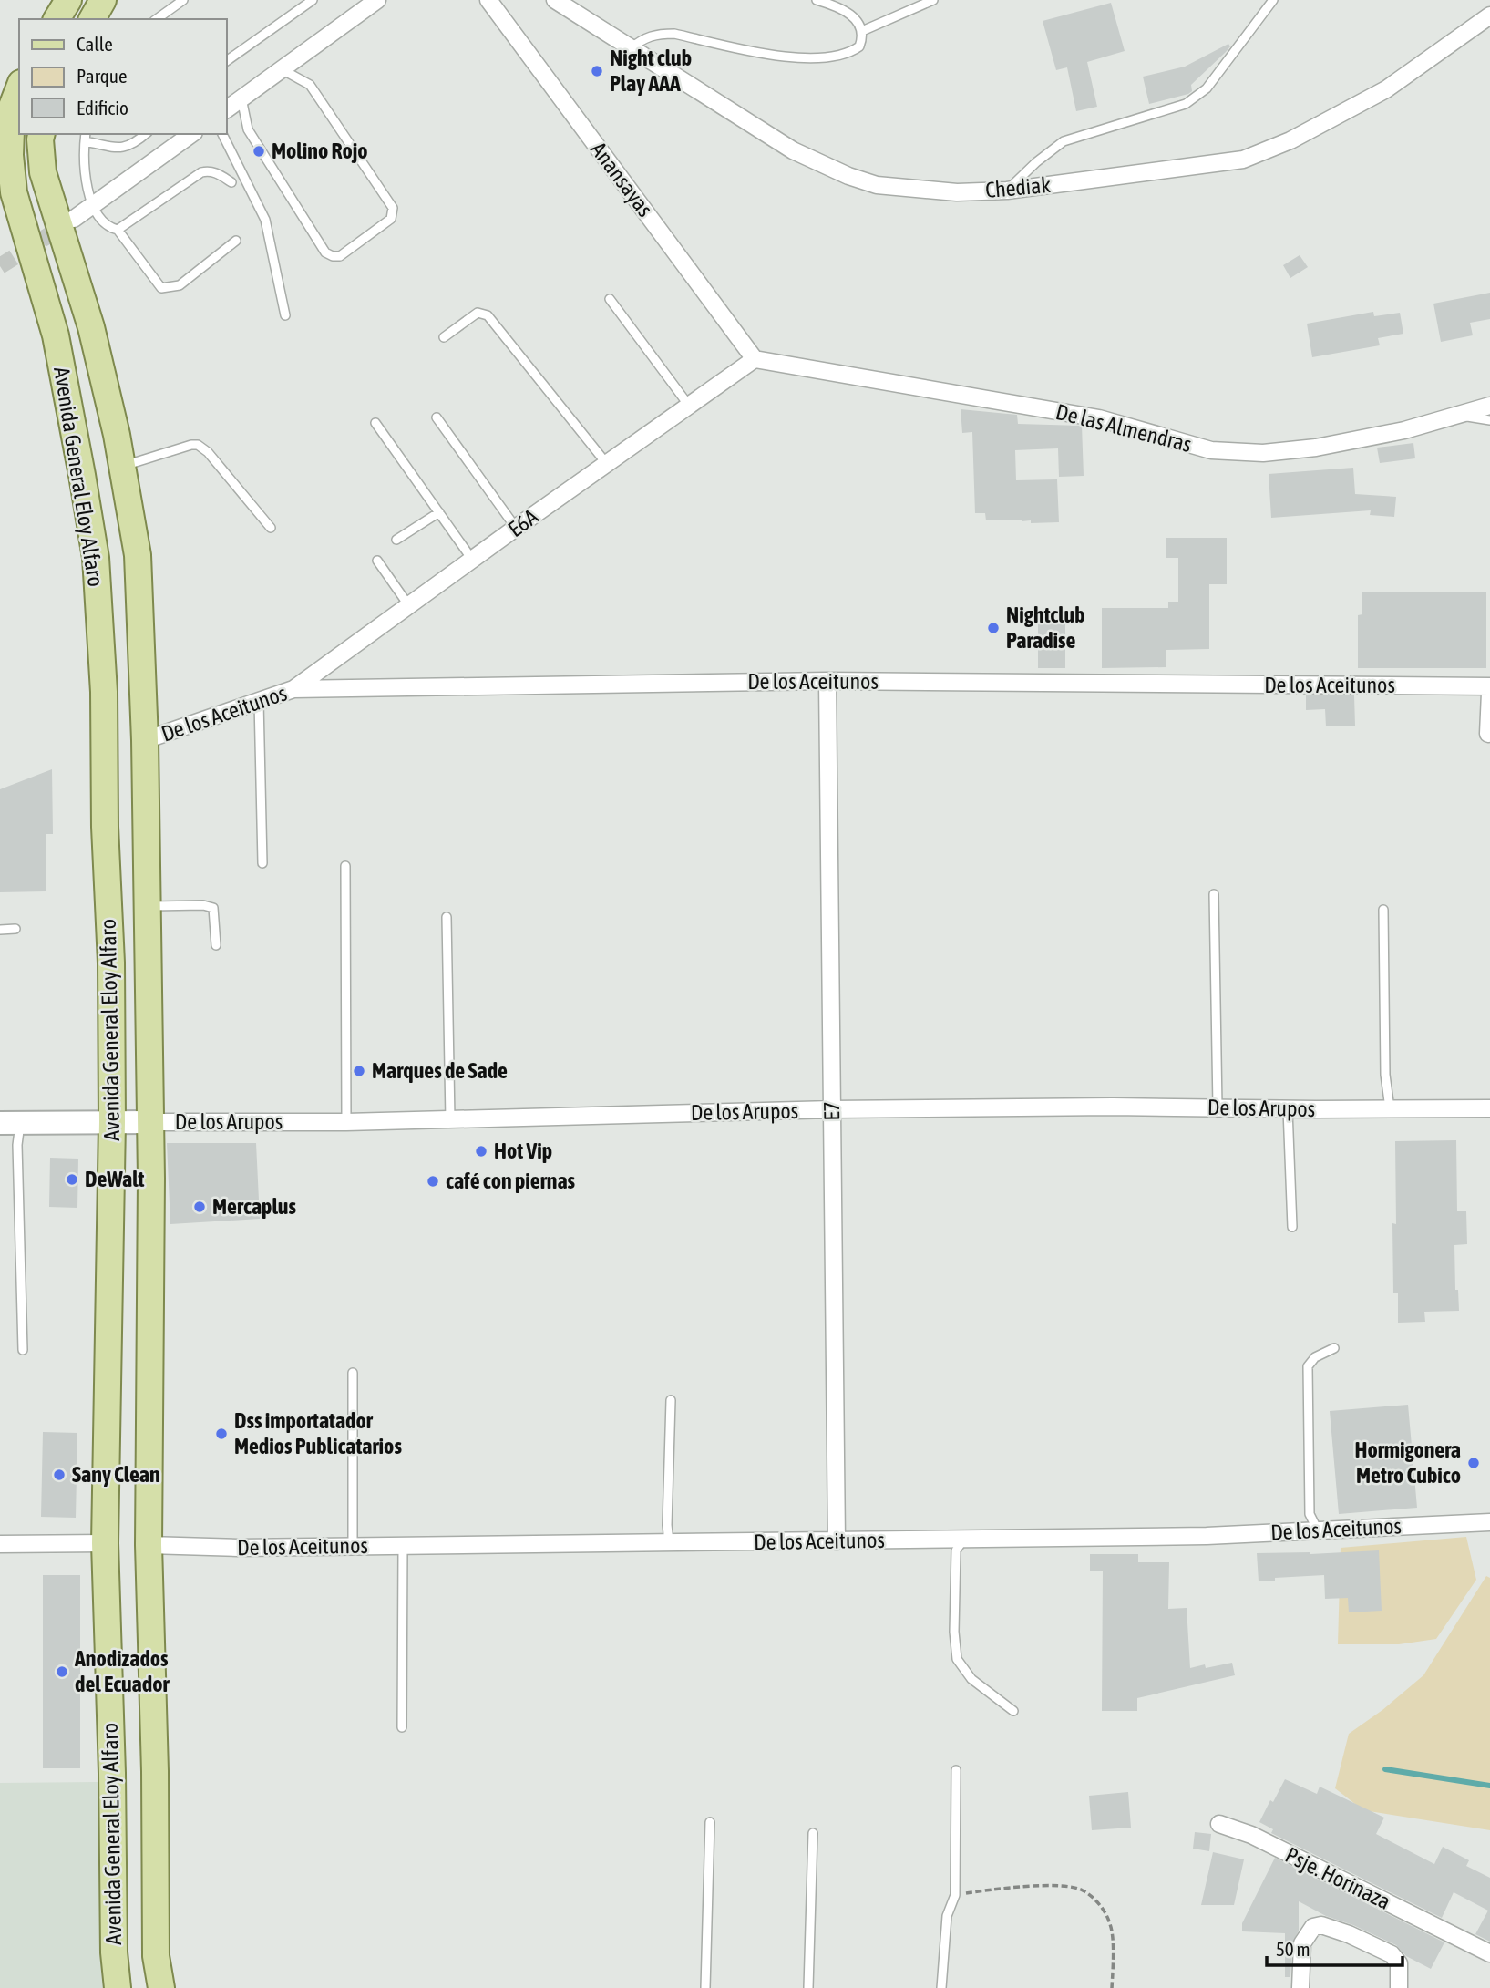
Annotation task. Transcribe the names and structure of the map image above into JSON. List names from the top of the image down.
{
  "streets": {
    "main road": ["Avenida General Eloy Alfaro"],
    "street": [
      "Anansayas",
      "Chediak",
      "De las Almendras",
      "E6A",
      "De los Aceitunos",
      "De los Arupos",
      "E7",
      "Psje. Horinaza"
    ]
  },
  "crossings": [
    ["Anansayas", "De las Almendras"],
    ["Anansayas", "E6A"],
    ["De las Almendras", "E6A"],
    ["Avenida General Eloy Alfaro", "De los Aceitunos"],
    ["Avenida General Eloy Alfaro", "De los Arupos"],
    ["E6A", "De los Aceitunos"],
    ["De los Aceitunos", "E7"],
    ["De los Arupos", "E7"]
  ],
  "places": [
    "Night club Play AAA",
    "Molino Rojo",
    "Nightclub Paradise",
    "Marques de Sade",
    "Hot Vip",
    "DeWalt",
    "café con piernas",
    "Mercaplus",
    "Dss importatador Medios Publicatarios",
    "Hormigonera Metro Cubico",
    "Sany Clean",
    "Anodizados del Ecuador"
  ],
  "legend": ["Calle", "Parque", "Edificio"],
  "scale_bar": "50 m"
}
